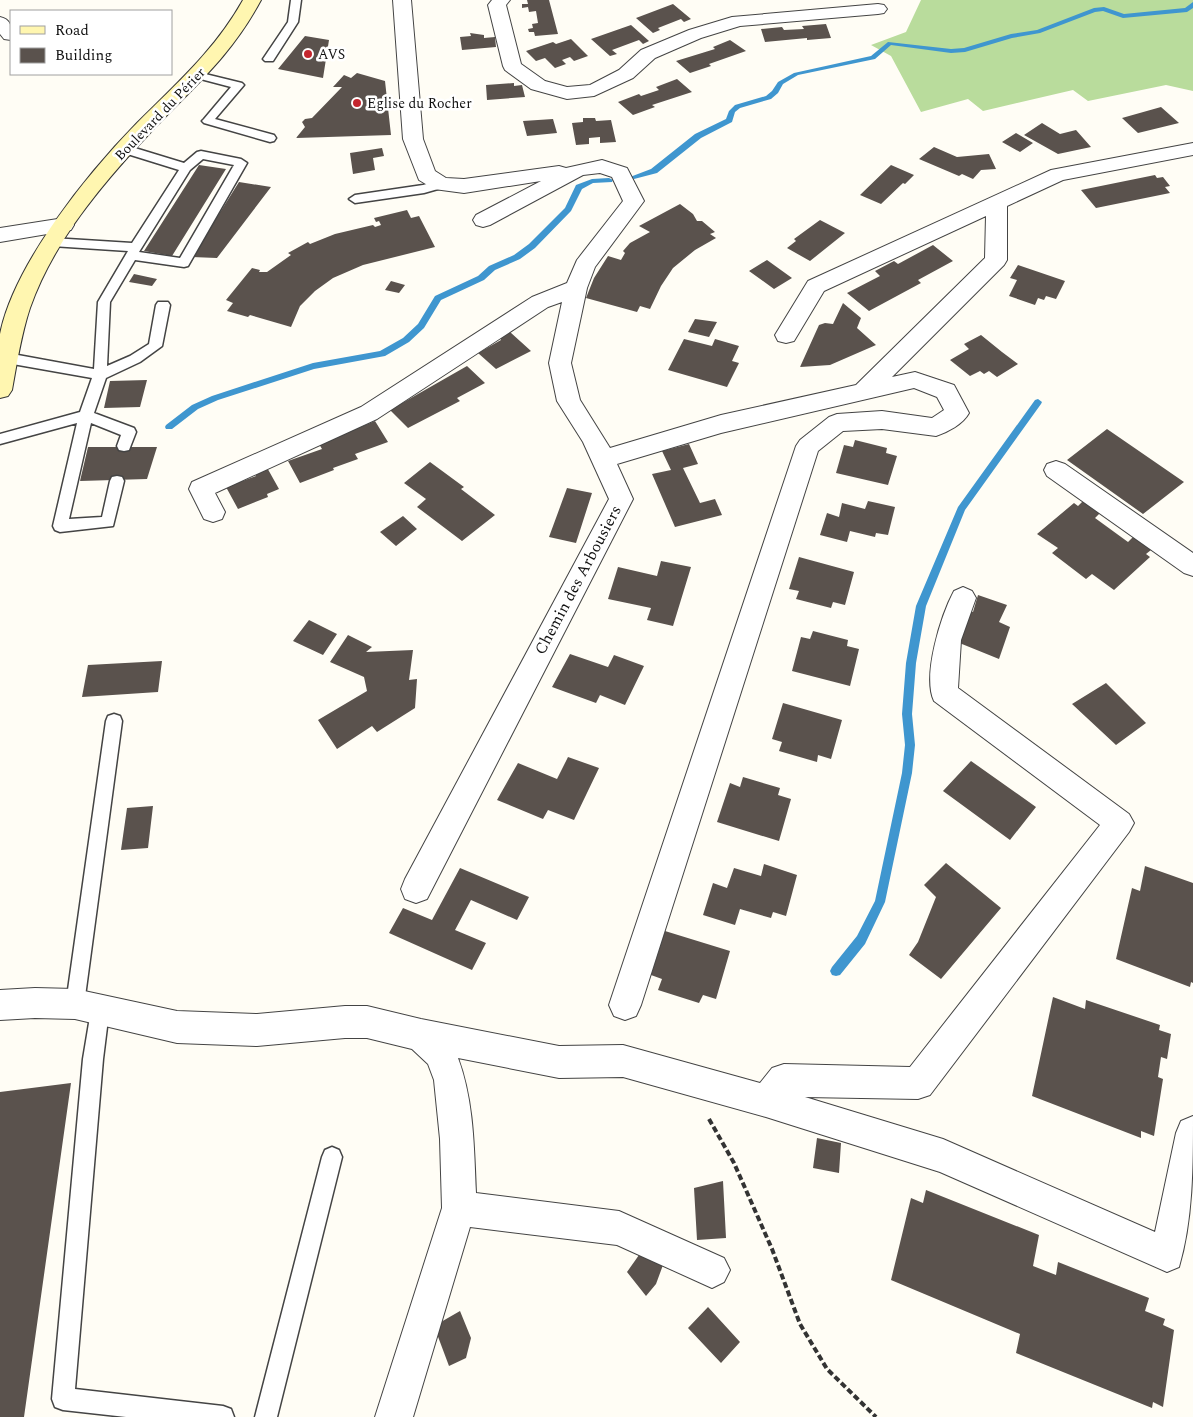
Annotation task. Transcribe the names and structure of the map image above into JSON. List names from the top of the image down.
{
  "streets": {
    "street": ["Boulevard du Périer", "Chemin des Arbousiers"]
  },
  "places": ["AVS", "Eglise du Rocher"],
  "legend": ["Road", "Building"]
}
